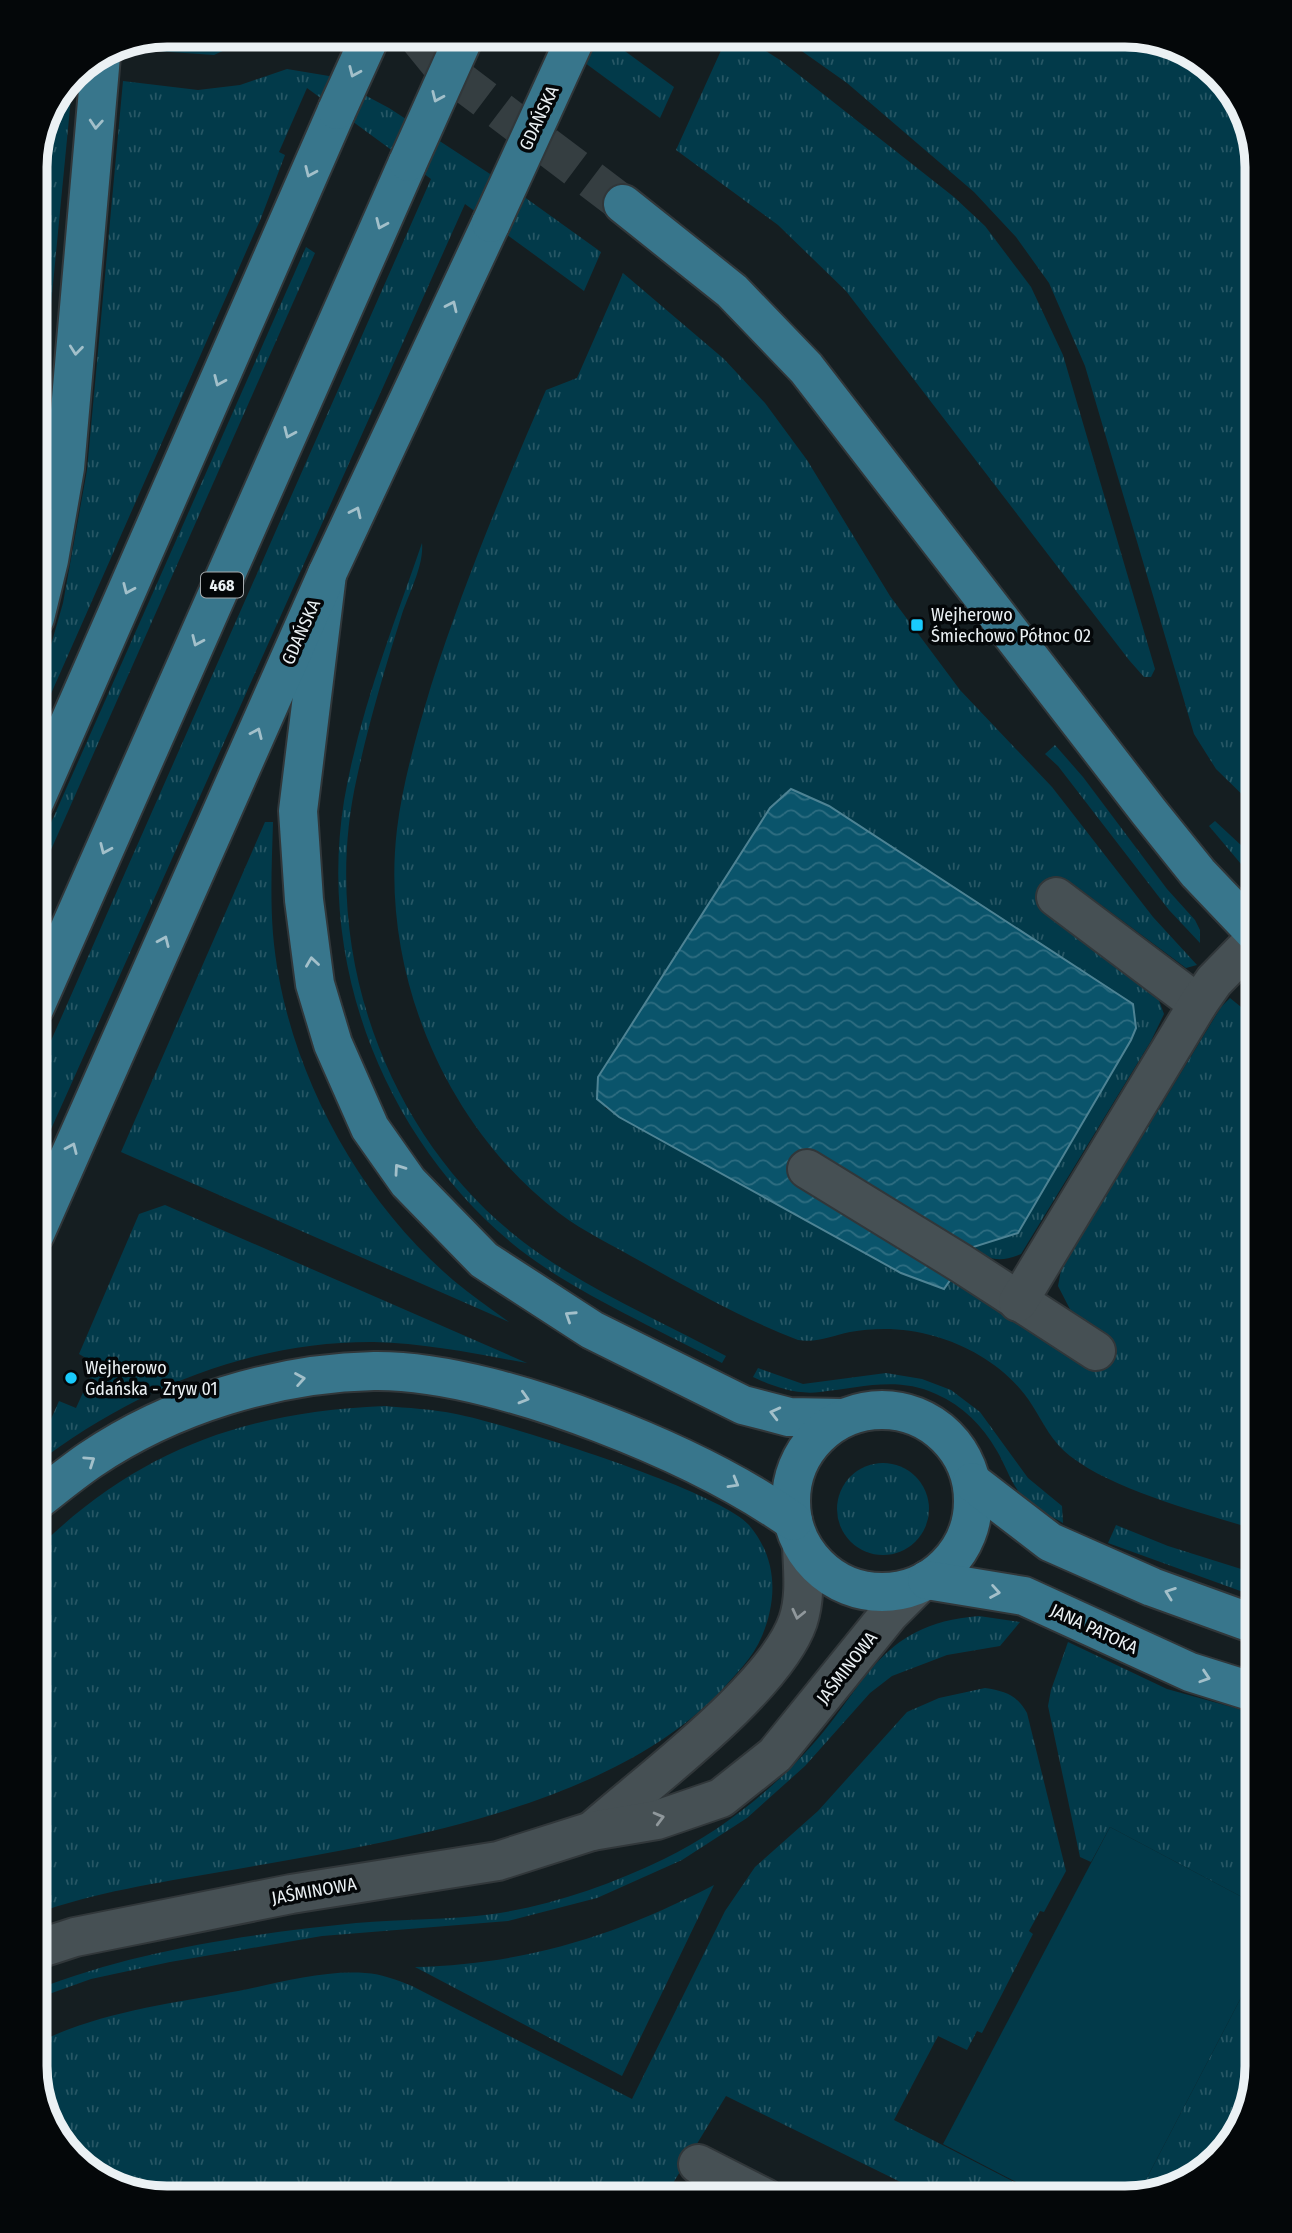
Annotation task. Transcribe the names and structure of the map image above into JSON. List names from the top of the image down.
{
  "streets": {
    "main road": ["GDAŃSKA", "468", "JANA PATOKA"],
    "street": ["JAŚMINOWA"]
  },
  "crossings": [
    ["JANA PATOKA", "JAŚMINOWA"]
  ],
  "places": {
    "transit": ["Wejherowo Śmiechowo Północ 02"],
    "other": ["Wejherowo Gdańska - Zryw 01"]
  }
}
